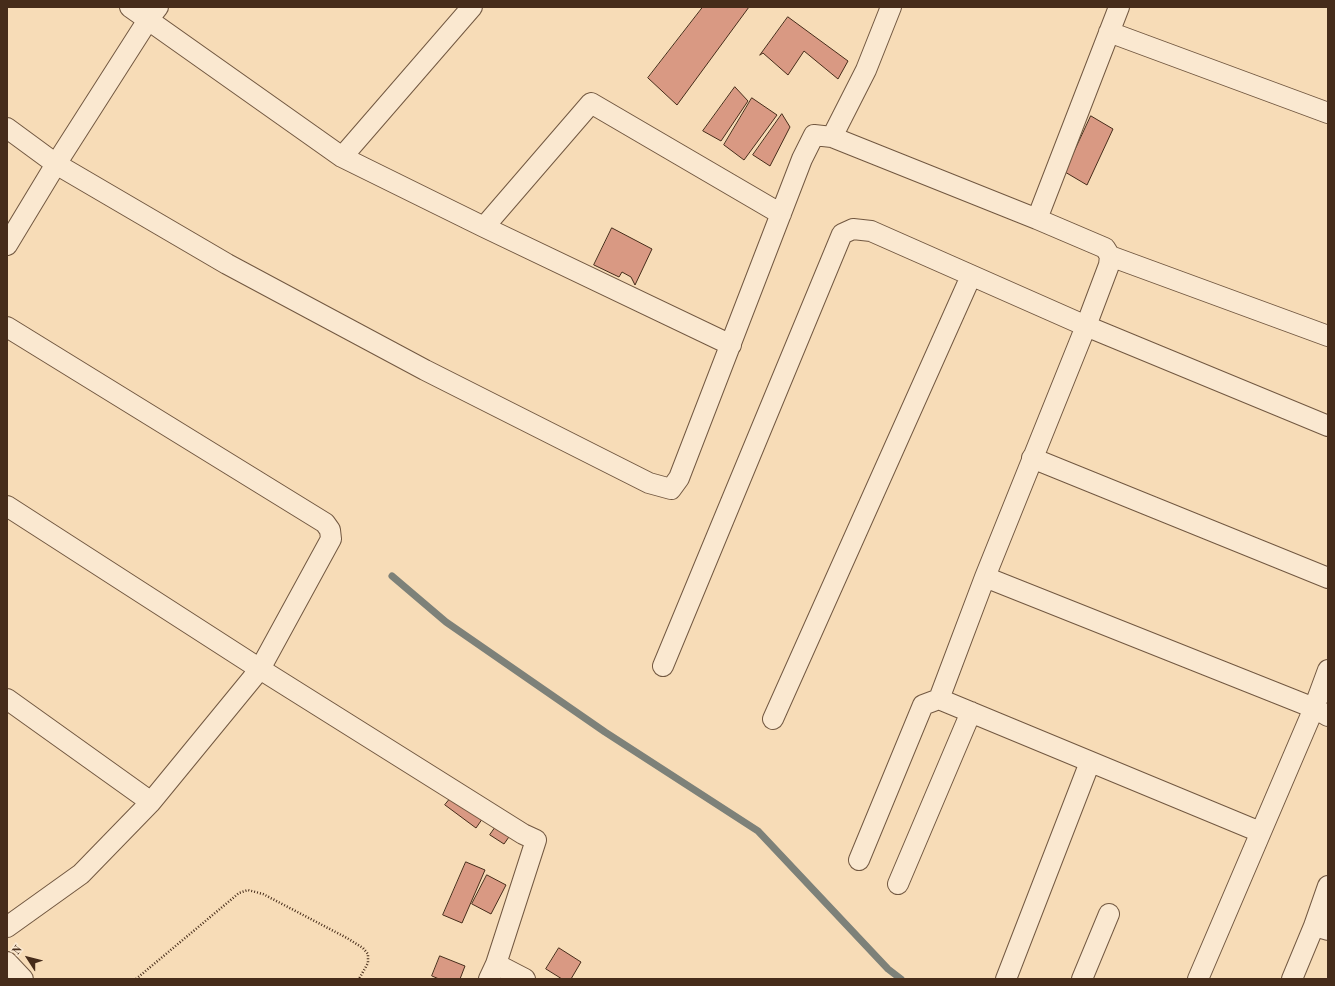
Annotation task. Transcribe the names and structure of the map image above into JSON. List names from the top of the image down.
{
  "north": "top left"
}
